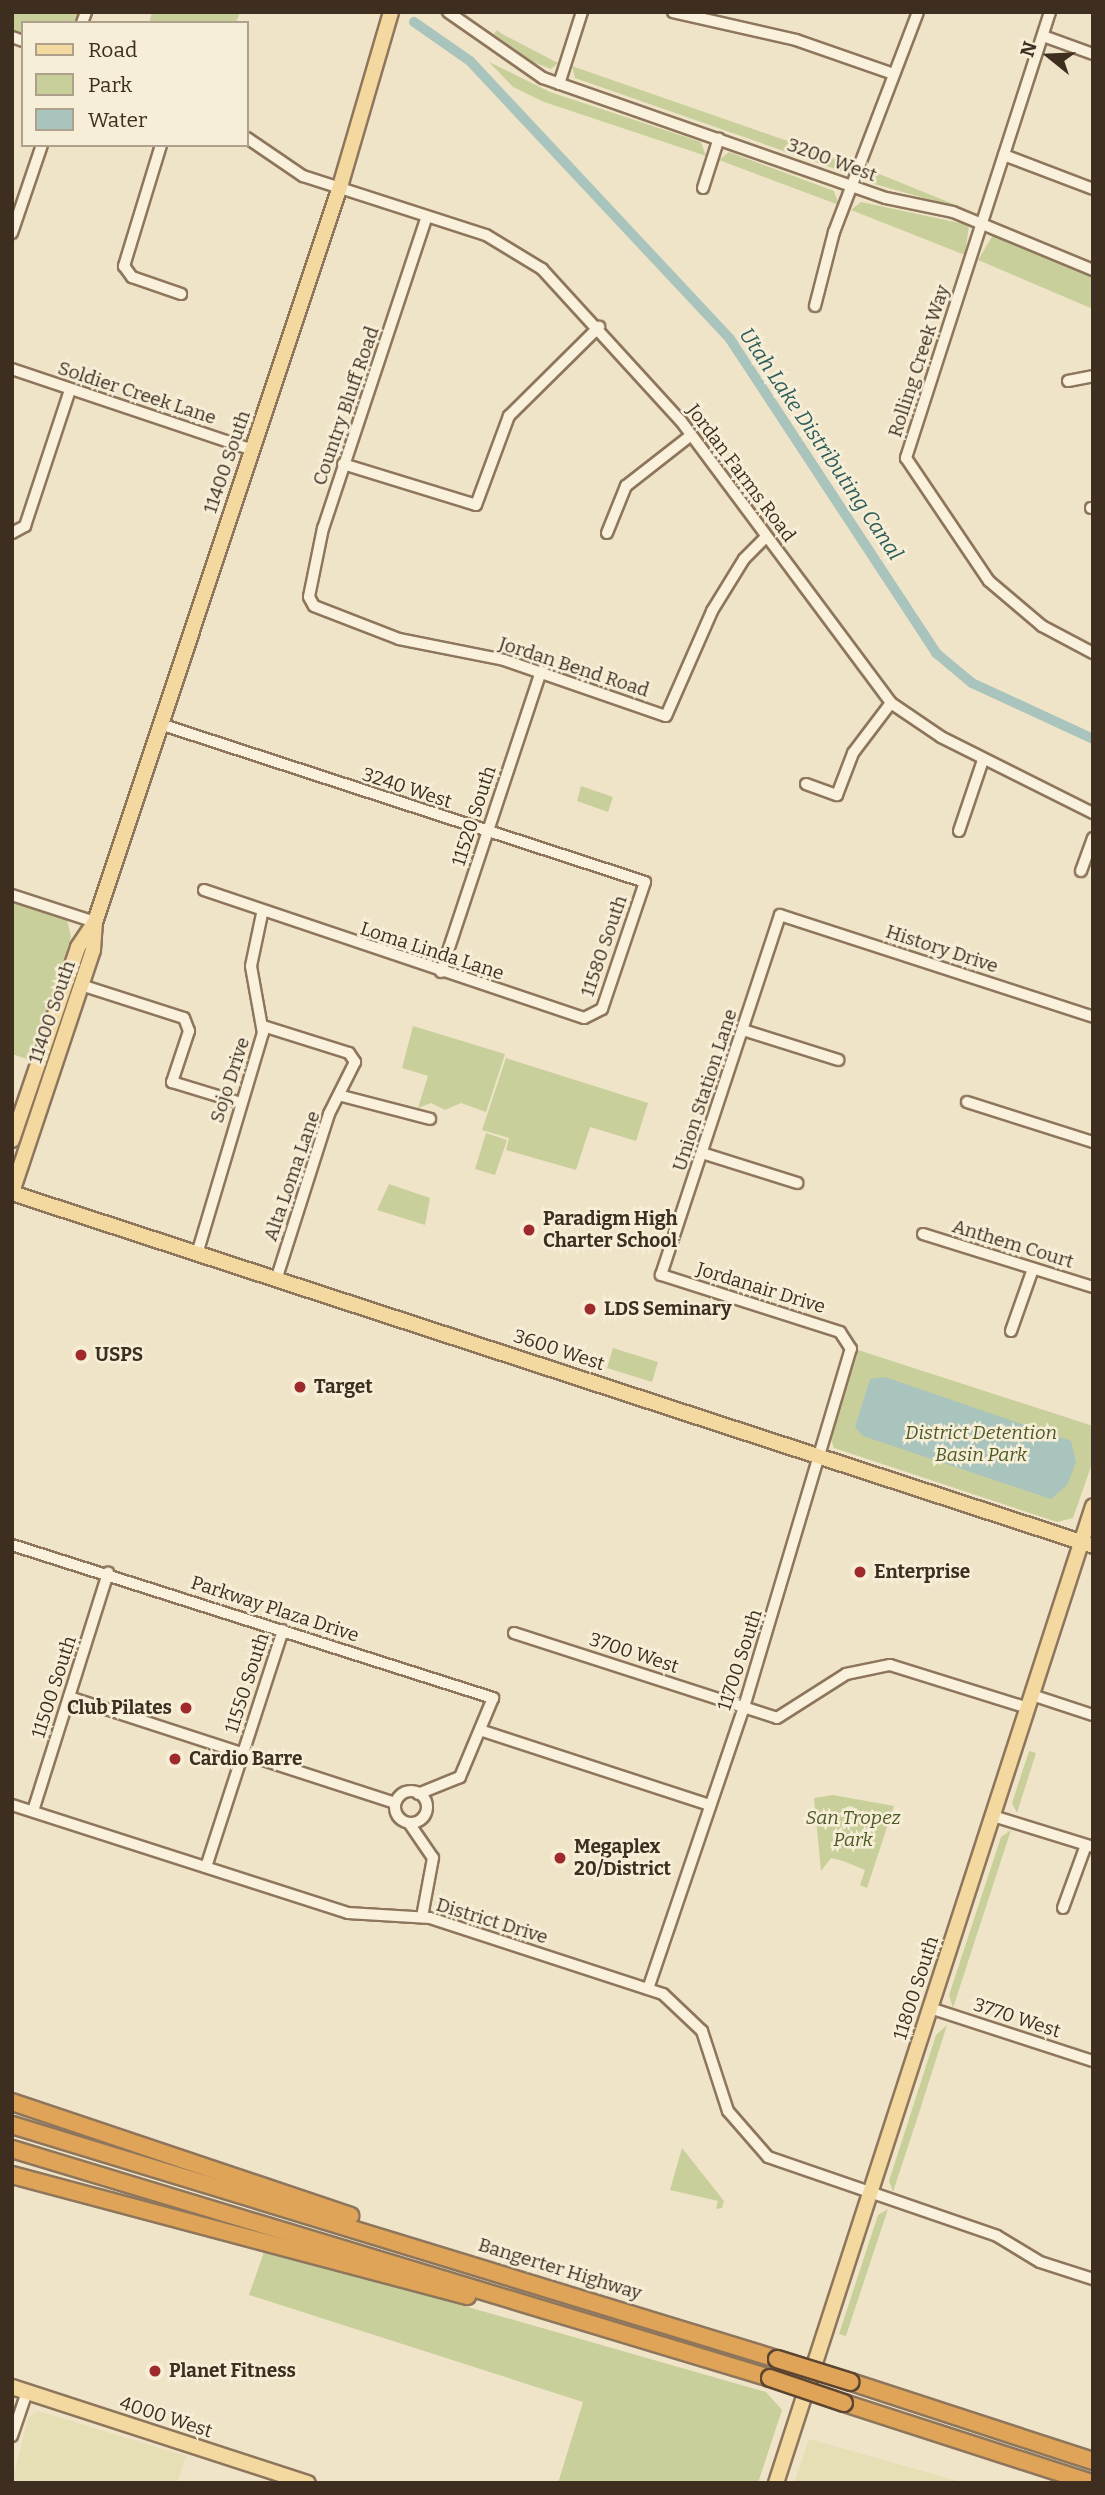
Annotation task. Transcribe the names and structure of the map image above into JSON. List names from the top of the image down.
{
  "streets": {
    "highway": ["Bangerter Highway"],
    "main road": [
      "11400 South",
      "3600 West",
      "11800 South",
      "4000 West"
    ],
    "street": [
      "3200 West",
      "Rolling Creek Way",
      "Soldier Creek Lane",
      "Country Bluff Road",
      "Jordan Farms Road",
      "Jordan Bend Road",
      "3240 West",
      "11520 South",
      "11580 South",
      "History Drive",
      "Loma Linda Lane",
      "Sojo Drive",
      "Union Station Lane",
      "Alta Loma Lane",
      "Anthem Court",
      "Jordanair Drive",
      "Parkway Plaza Drive",
      "3700 West",
      "11700 South",
      "11550 South",
      "11500 South",
      "District Drive",
      "3770 West"
    ]
  },
  "crossings": [
    ["3200 West", "Rolling Creek Way"],
    ["Soldier Creek Lane", "11400 South"],
    ["Country Bluff Road", "Jordan Farms Road"],
    ["Country Bluff Road", "Jordan Bend Road"],
    ["11400 South", "Jordan Farms Road"],
    ["11400 South", "3240 West"],
    ["11400 South", "3600 West"],
    ["Jordan Farms Road", "Jordan Bend Road"],
    ["Jordan Bend Road", "11520 South"],
    ["3240 West", "11520 South"],
    ["3240 West", "11580 South"],
    ["11520 South", "Loma Linda Lane"],
    ["11580 South", "Loma Linda Lane"],
    ["History Drive", "Union Station Lane"],
    ["Loma Linda Lane", "Sojo Drive"],
    ["Sojo Drive", "Alta Loma Lane"],
    ["Sojo Drive", "3600 West"],
    ["Union Station Lane", "Jordanair Drive"],
    ["Alta Loma Lane", "3600 West"],
    ["Jordanair Drive", "11700 South"],
    ["3600 West", "11700 South"],
    ["3600 West", "11800 South"],
    ["Parkway Plaza Drive", "11550 South"],
    ["Parkway Plaza Drive", "11500 South"],
    ["3700 West", "11700 South"],
    ["3700 West", "11800 South"],
    ["11700 South", "District Drive"],
    ["11550 South", "District Drive"],
    ["11500 South", "District Drive"],
    ["District Drive", "11800 South"],
    ["11800 South", "3770 West"]
  ],
  "water": ["Utah Lake Distributing Canal"],
  "parks": ["District Detention Basin Park", "San Tropez Park"],
  "places": [
    "Paradigm High Charter School",
    "LDS Seminary",
    "USPS",
    "Target",
    "Enterprise",
    "Club Pilates",
    "Cardio Barre",
    "Megaplex 20/District",
    "Planet Fitness"
  ],
  "legend": ["Road", "Park", "Water"],
  "north": "left"
}
